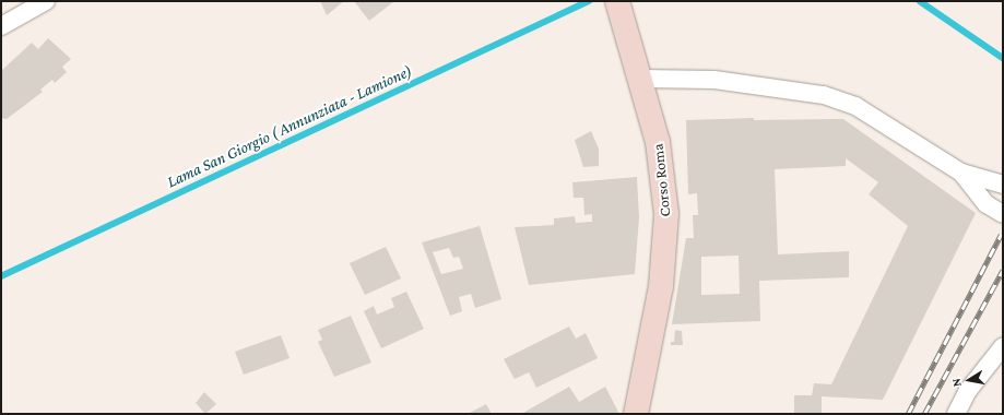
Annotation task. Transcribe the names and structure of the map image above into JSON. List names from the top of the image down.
{
  "streets": {
    "main road": ["Corso Roma"]
  },
  "water": ["Lama San Giorgio ( Annunziata - Lamione)"],
  "north": "left"
}
